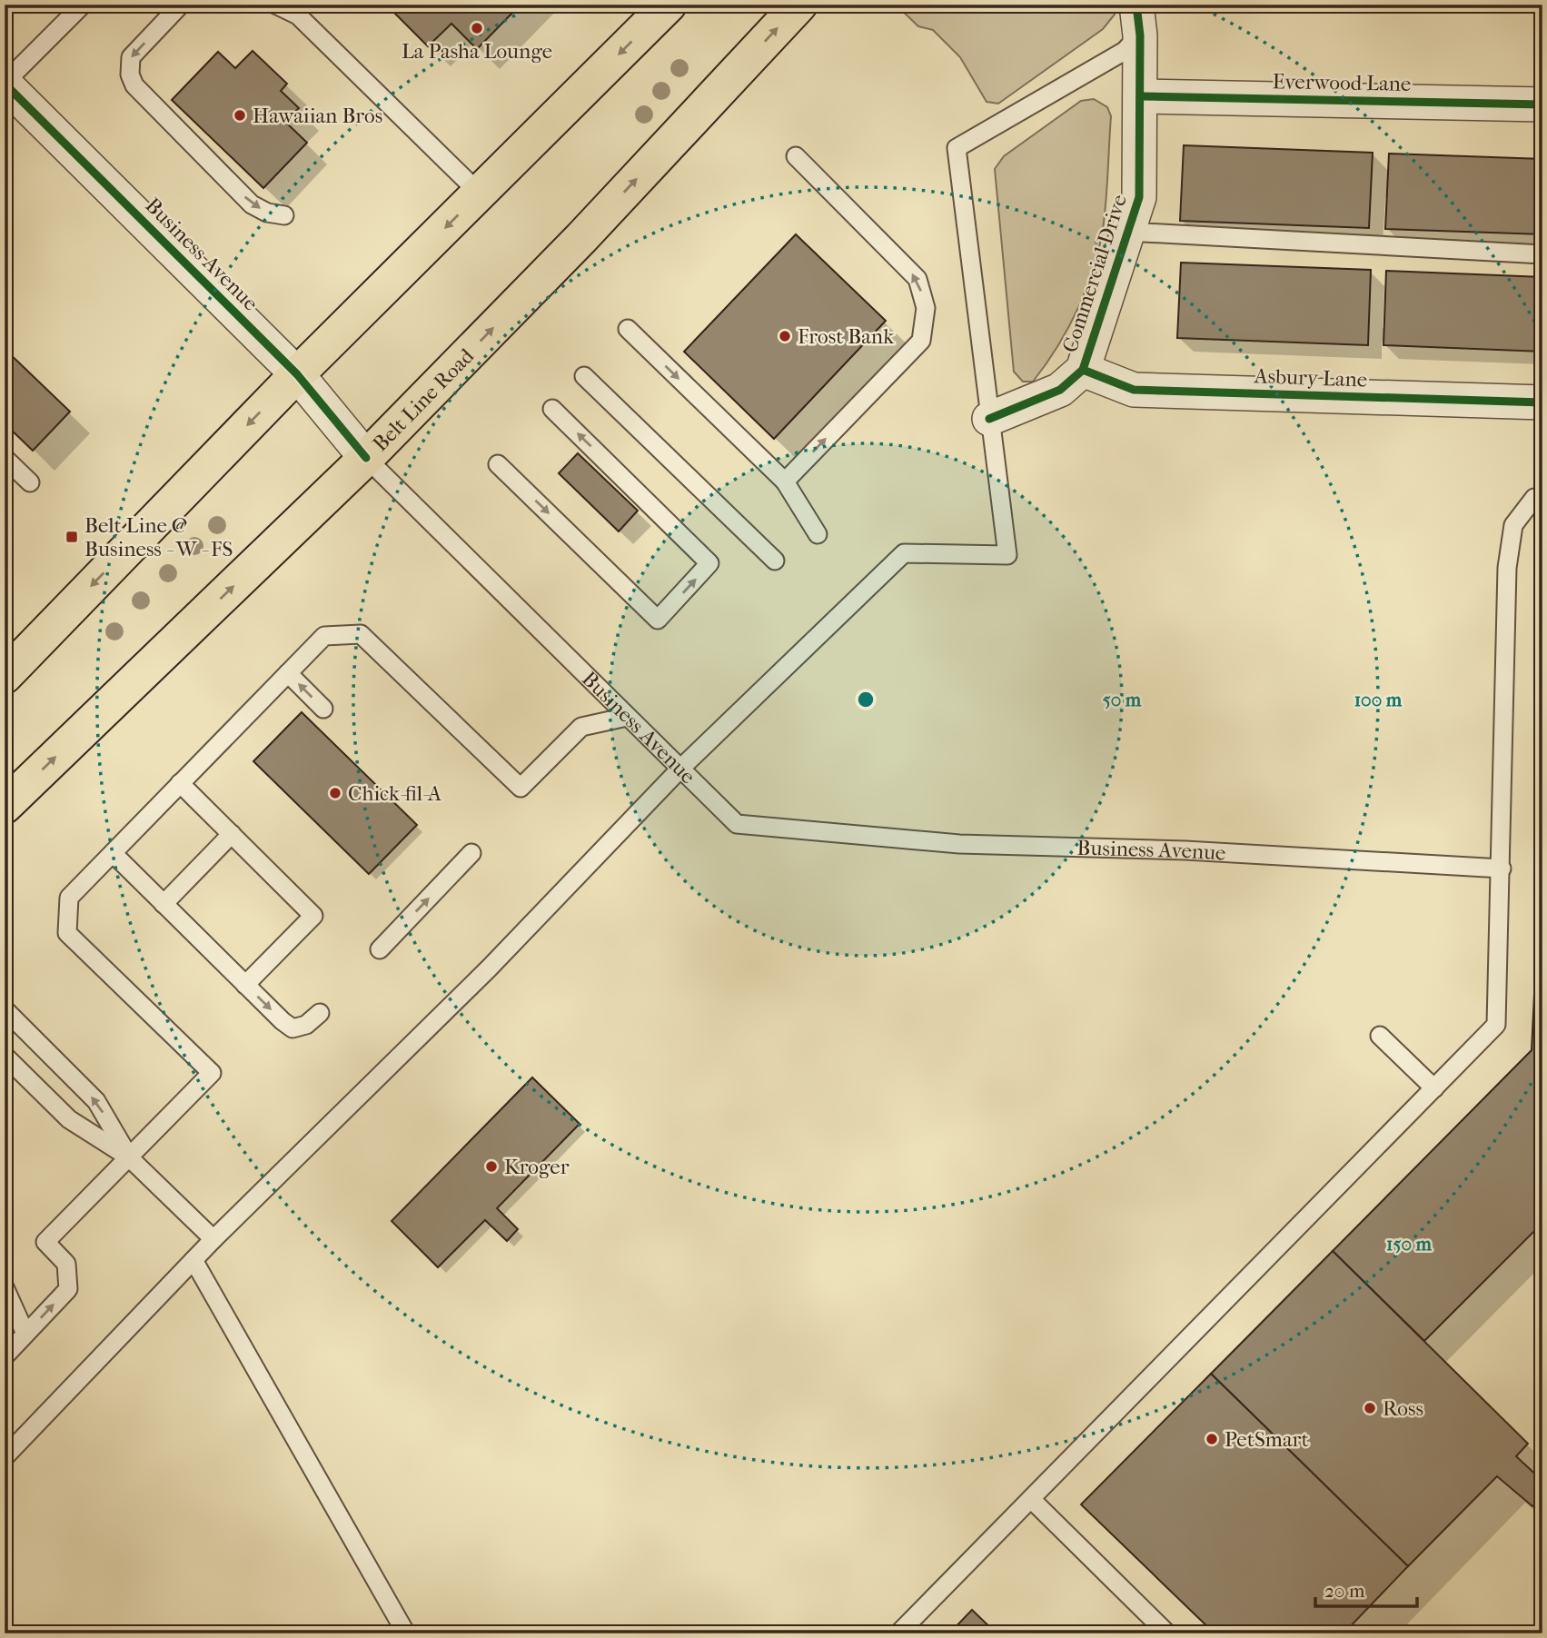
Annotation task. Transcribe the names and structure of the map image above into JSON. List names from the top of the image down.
{
  "streets": {
    "main road": ["Belt Line Road"],
    "street": [
      "Everwood Lane",
      "Business Avenue",
      "Commercial Drive",
      "Asbury Lane"
    ]
  },
  "crossings": [
    ["Everwood Lane", "Commercial Drive"],
    ["Business Avenue", "Belt Line Road"],
    ["Commercial Drive", "Asbury Lane"]
  ],
  "places": {
    "other": [
      "La Pasha Lounge",
      "Hawaiian Bros",
      "Frost Bank",
      "Chick-fil-A",
      "Kroger",
      "Ross",
      "PetSmart"
    ],
    "transit": ["Belt Line @ Business - W - FS"]
  },
  "scale_bar": "20 m",
  "rings": ["50 m", "100 m", "150 m"]
}
